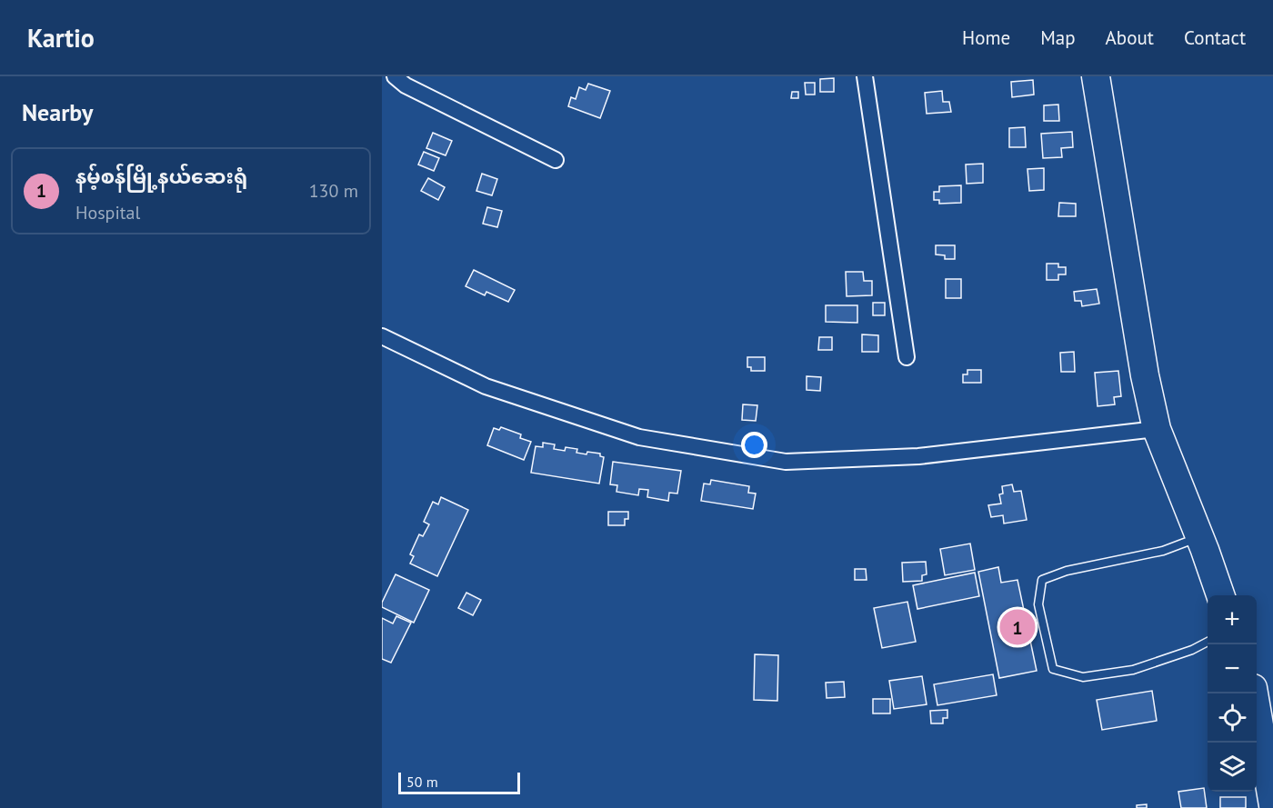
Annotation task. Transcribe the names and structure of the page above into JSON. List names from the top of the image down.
{
  "scale_bar": "50 m",
  "page": {
    "header": "Kartio",
    "nav": [
      "Home",
      "Map",
      "About",
      "Contact"
    ],
    "heading": "Nearby",
    "list": [
      {
        "mark": "1",
        "name": "နမ့်စန်မြို့နယ်ဆေးရုံ",
        "note": "Hospital",
        "value": "130 m"
      }
    ],
    "map_buttons": ["+", "−"],
    "pins": "1",
    "scale": "50 m"
  }
}
